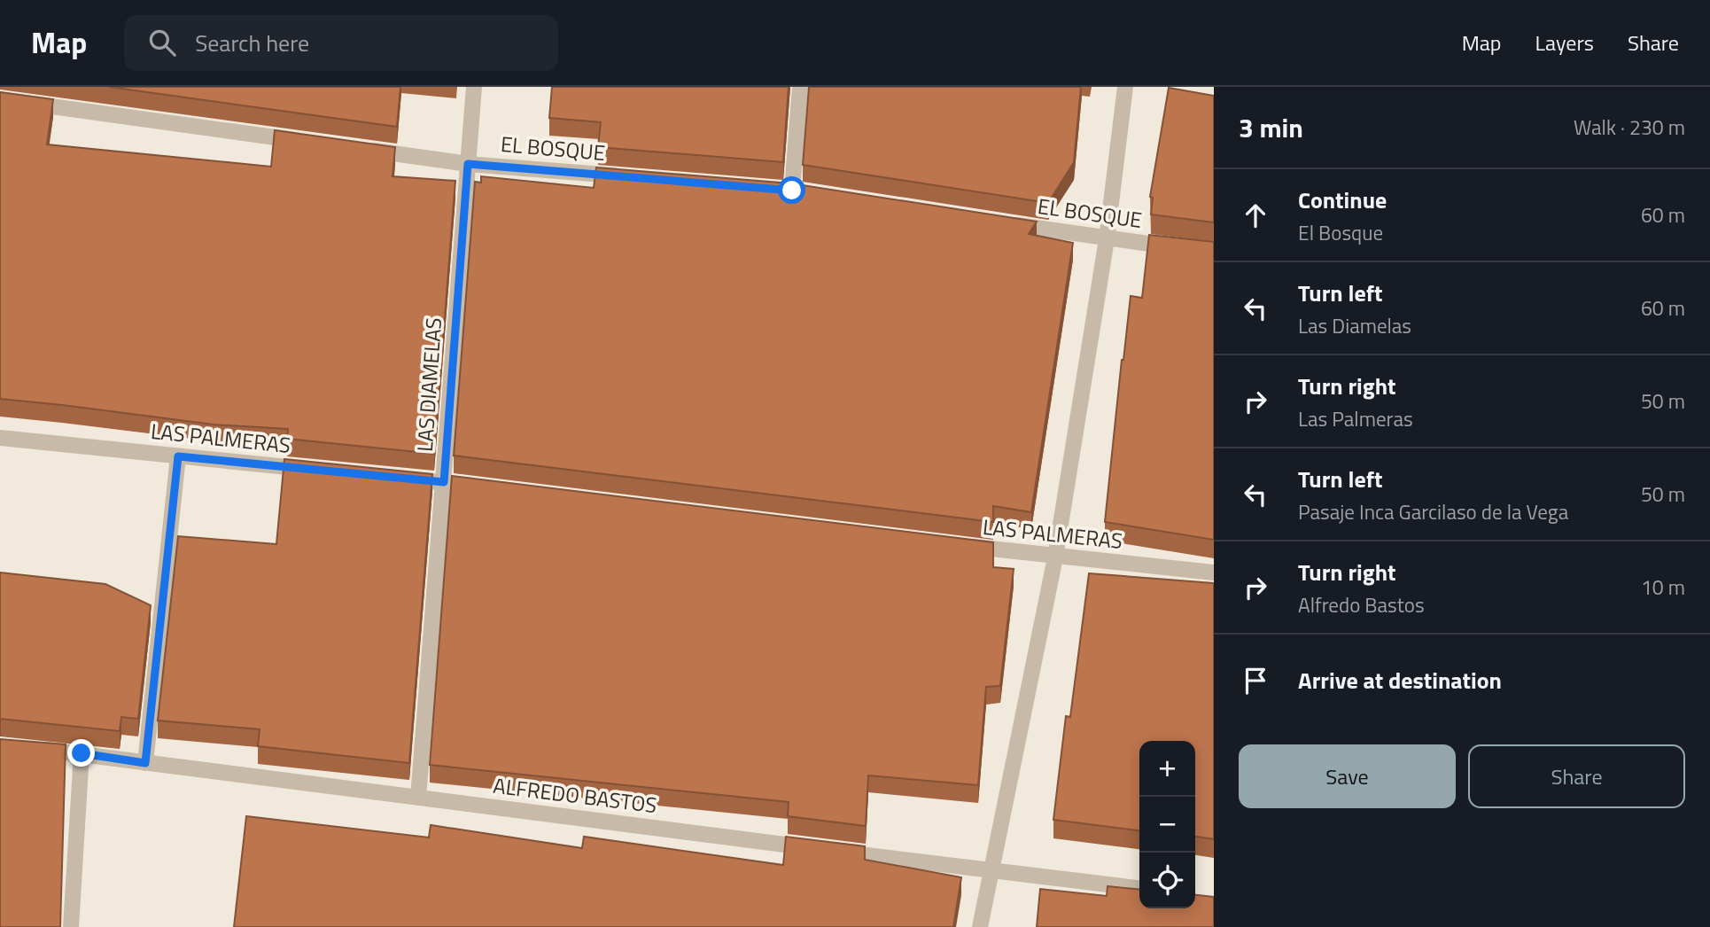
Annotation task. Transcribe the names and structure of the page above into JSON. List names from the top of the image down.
{
  "streets": {
    "street": [
      "EL BOSQUE",
      "LAS DIAMELAS",
      "LAS PALMERAS",
      "ALFREDO BASTOS"
    ]
  },
  "crossings": [
    ["EL BOSQUE", "LAS DIAMELAS"],
    ["LAS DIAMELAS", "ALFREDO BASTOS"]
  ],
  "page": {
    "header": "Map",
    "search": "Search here",
    "nav": ["Map", "Layers", "Share"],
    "heading": ["3 min", "Walk · 230 m"],
    "list": [
      ["Continue", "El Bosque", "60 m"],
      ["Turn left", "Las Diamelas", "60 m"],
      ["Turn right", "Las Palmeras", "50 m"],
      ["Turn left", "Pasaje Inca Garcilaso de la Vega", "50 m"],
      ["Turn right", "Alfredo Bastos", "10 m"],
      "Arrive at destination"
    ],
    "buttons": ["Save", "Share"],
    "map_buttons": ["+", "−"]
  }
}
